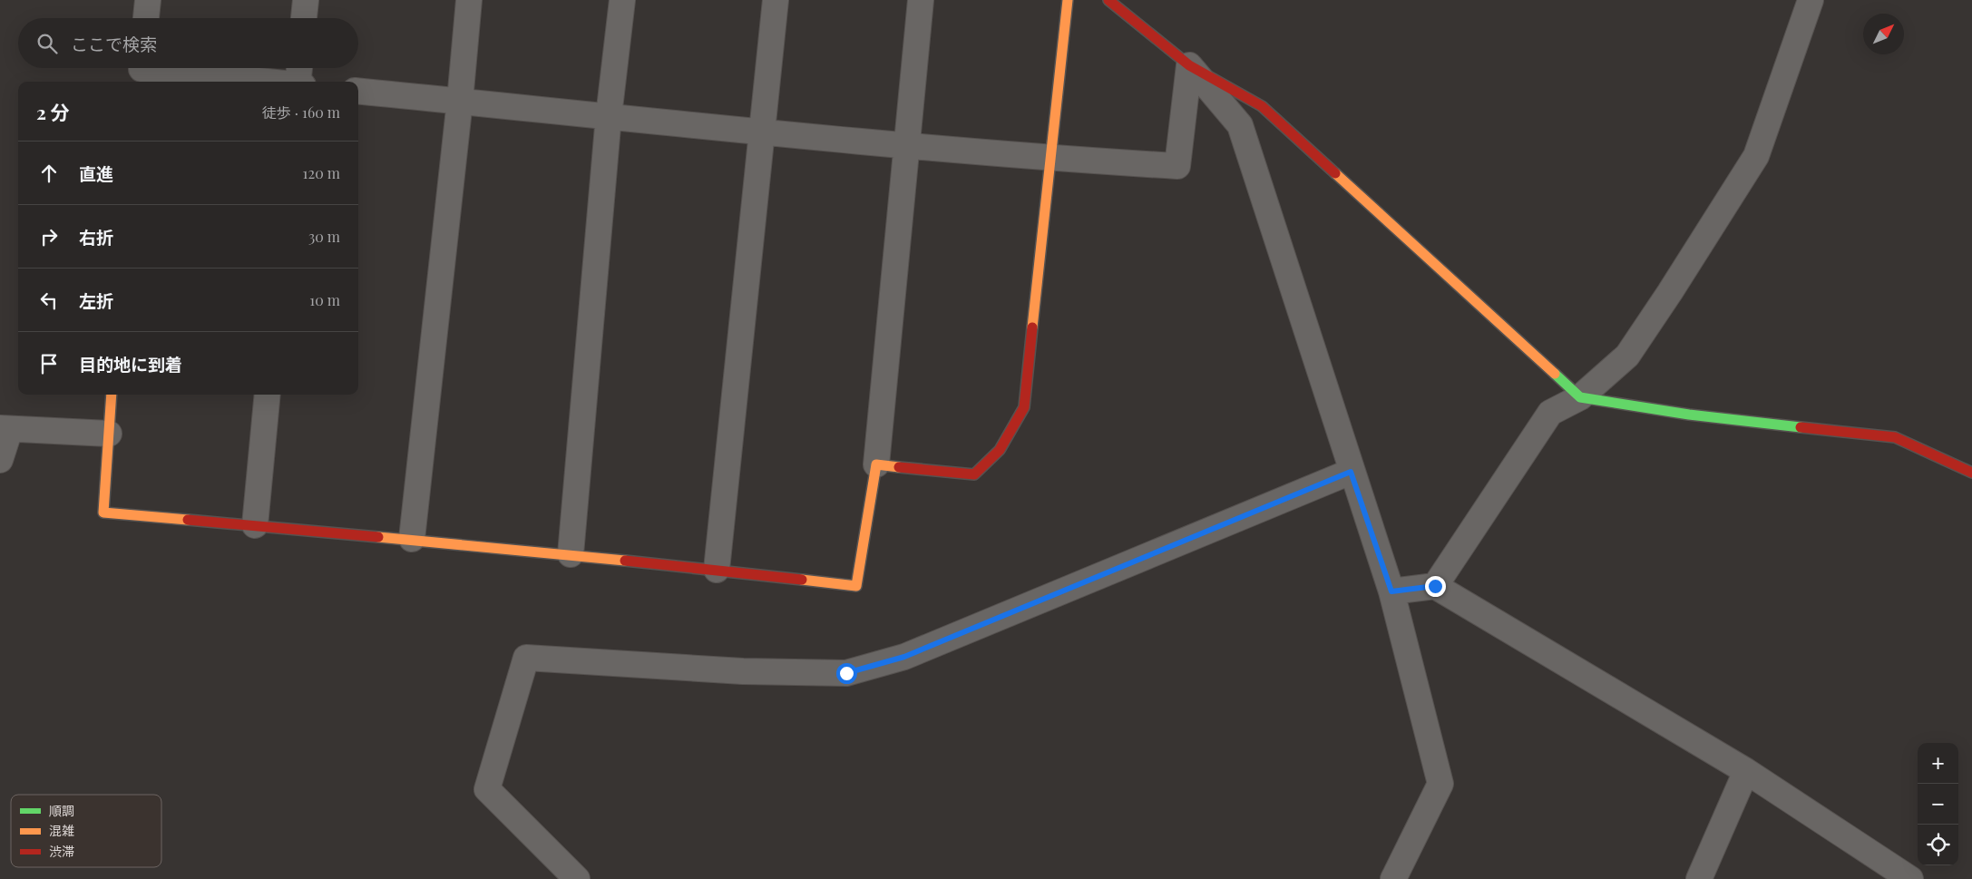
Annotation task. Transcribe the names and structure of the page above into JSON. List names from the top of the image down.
{
  "legend": ["順調", "混雑", "渋滞"],
  "north": "top right",
  "page": {
    "search": "ここで検索",
    "heading": ["2 分", "徒歩 · 160 m"],
    "list": [
      ["直進", "120 m"],
      ["右折", "30 m"],
      ["左折", "10 m"],
      "目的地に到着"
    ],
    "map_buttons": ["+", "−"]
  }
}
